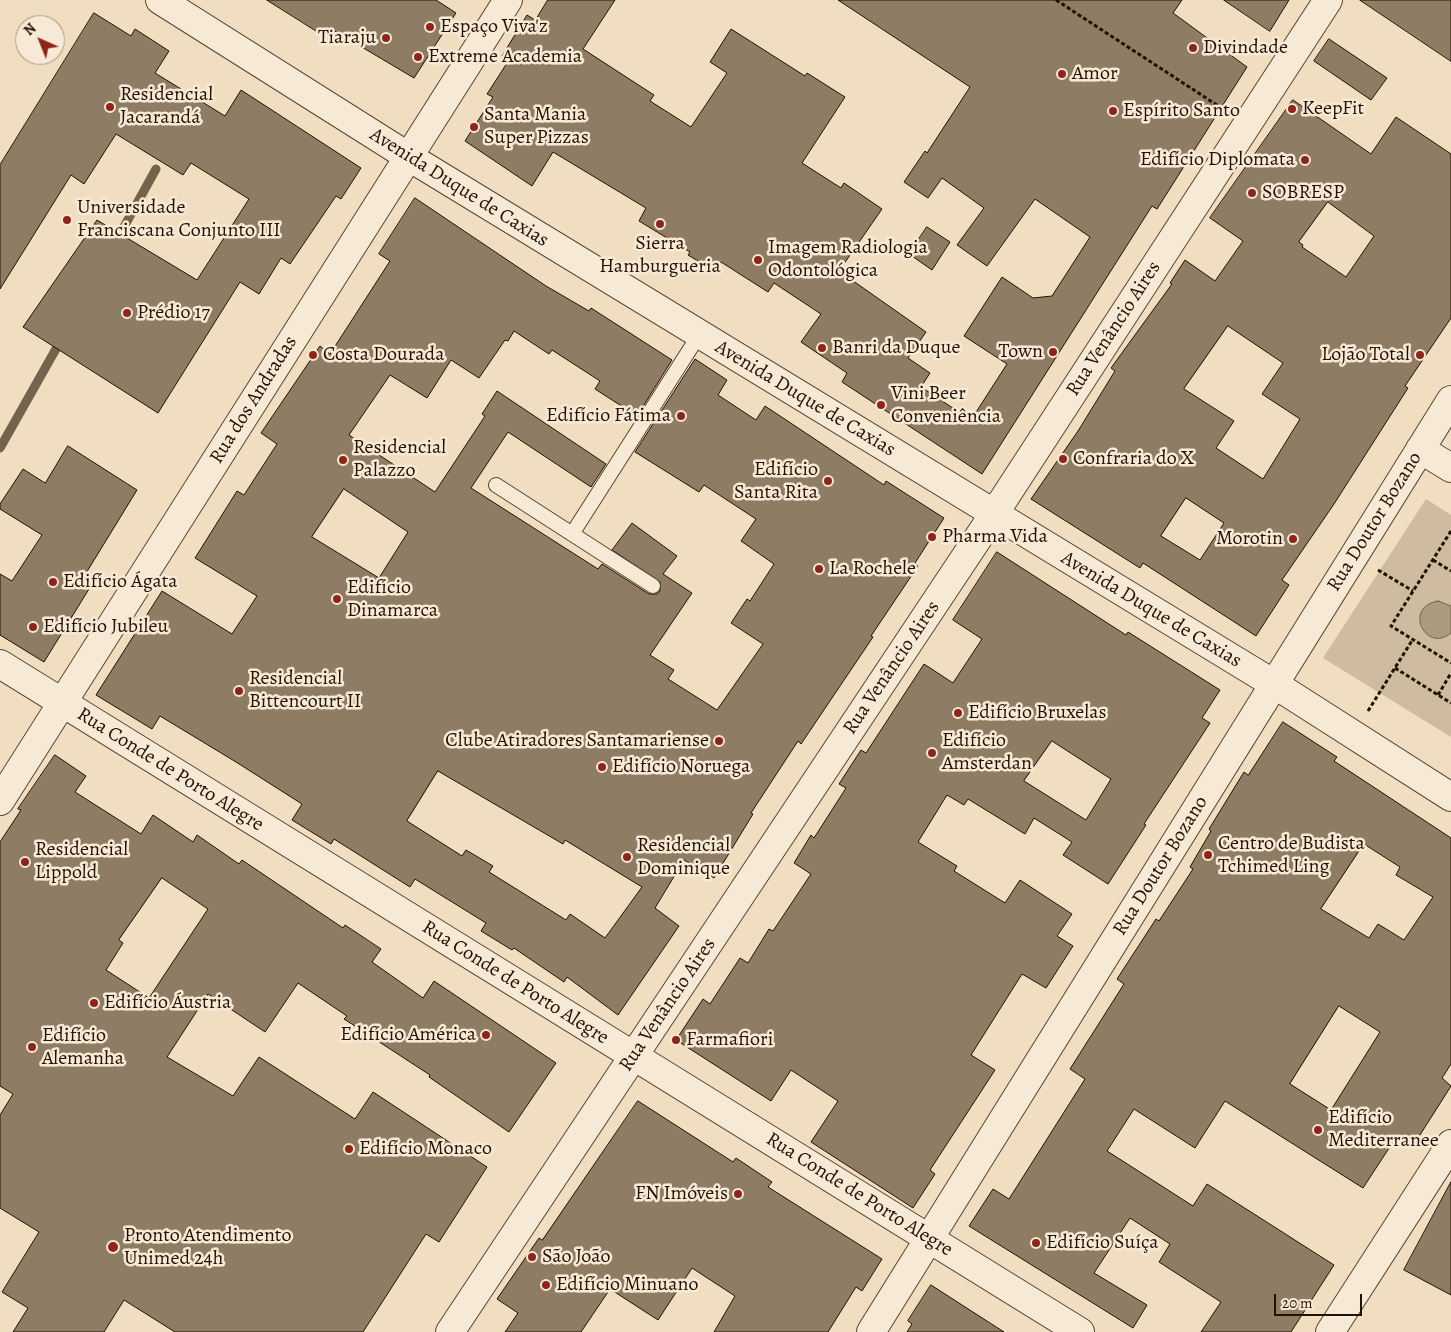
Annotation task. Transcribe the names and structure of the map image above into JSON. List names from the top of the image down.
{
  "streets": {
    "street": [
      "Avenida Duque de Caxias",
      "Rua Venâncio Aires",
      "Rua dos Andradas",
      "Rua Doutor Bozano",
      "Rua Conde de Porto Alegre"
    ]
  },
  "crossings": [
    ["Avenida Duque de Caxias", "Rua Venâncio Aires"],
    ["Avenida Duque de Caxias", "Rua dos Andradas"],
    ["Avenida Duque de Caxias", "Rua Doutor Bozano"],
    ["Rua Venâncio Aires", "Rua Conde de Porto Alegre"],
    ["Rua dos Andradas", "Rua Conde de Porto Alegre"],
    ["Rua Doutor Bozano", "Rua Conde de Porto Alegre"]
  ],
  "places": [
    "Espaço Viva'z",
    "Tiaraju",
    "Divindade",
    "Extreme Academia",
    "Amor",
    "Residencial Jacarandá",
    "KeepFit",
    "Espírito Santo",
    "Santa Mania Super Pizzas",
    "Edifício Diplomata",
    "SOBRESP",
    "Universidade Franciscana Conjunto III",
    "Sierra Hamburgueria",
    "Imagem Radiologia Odontológica",
    "Prédio 17",
    "Banri da Duque",
    "Town",
    "Costa Dourada",
    "Lojão Total",
    "Vini Beer Conveniência",
    "Edifício Fátima",
    "Confraria do X",
    "Residencial Palazzo",
    "Edifício Santa Rita",
    "Pharma Vida",
    "Morotin",
    "La Rochele",
    "Edifício Ágata",
    "Edifício Dinamarca",
    "Edifício Jubileu",
    "Residencial Bittencourt II",
    "Edifício Bruxelas",
    "Clube Atiradores Santamariense",
    "Edifício Amsterdan",
    "Edifício Noruega",
    "Centro de Budista Tchimed Ling",
    "Residencial Dominique",
    "Residencial Lippold",
    "Edifício Áustria",
    "Edifício América",
    "Farmafiori",
    "Edifício Alemanha",
    "Edifício Mediterranee",
    "Edifício Monaco",
    "FN Imóveis",
    "Edifício Suíça",
    "Pronto Atendimento Unimed 24h",
    "São João",
    "Edifício Minuano"
  ],
  "scale_bar": "20 m",
  "north": "top left"
}
